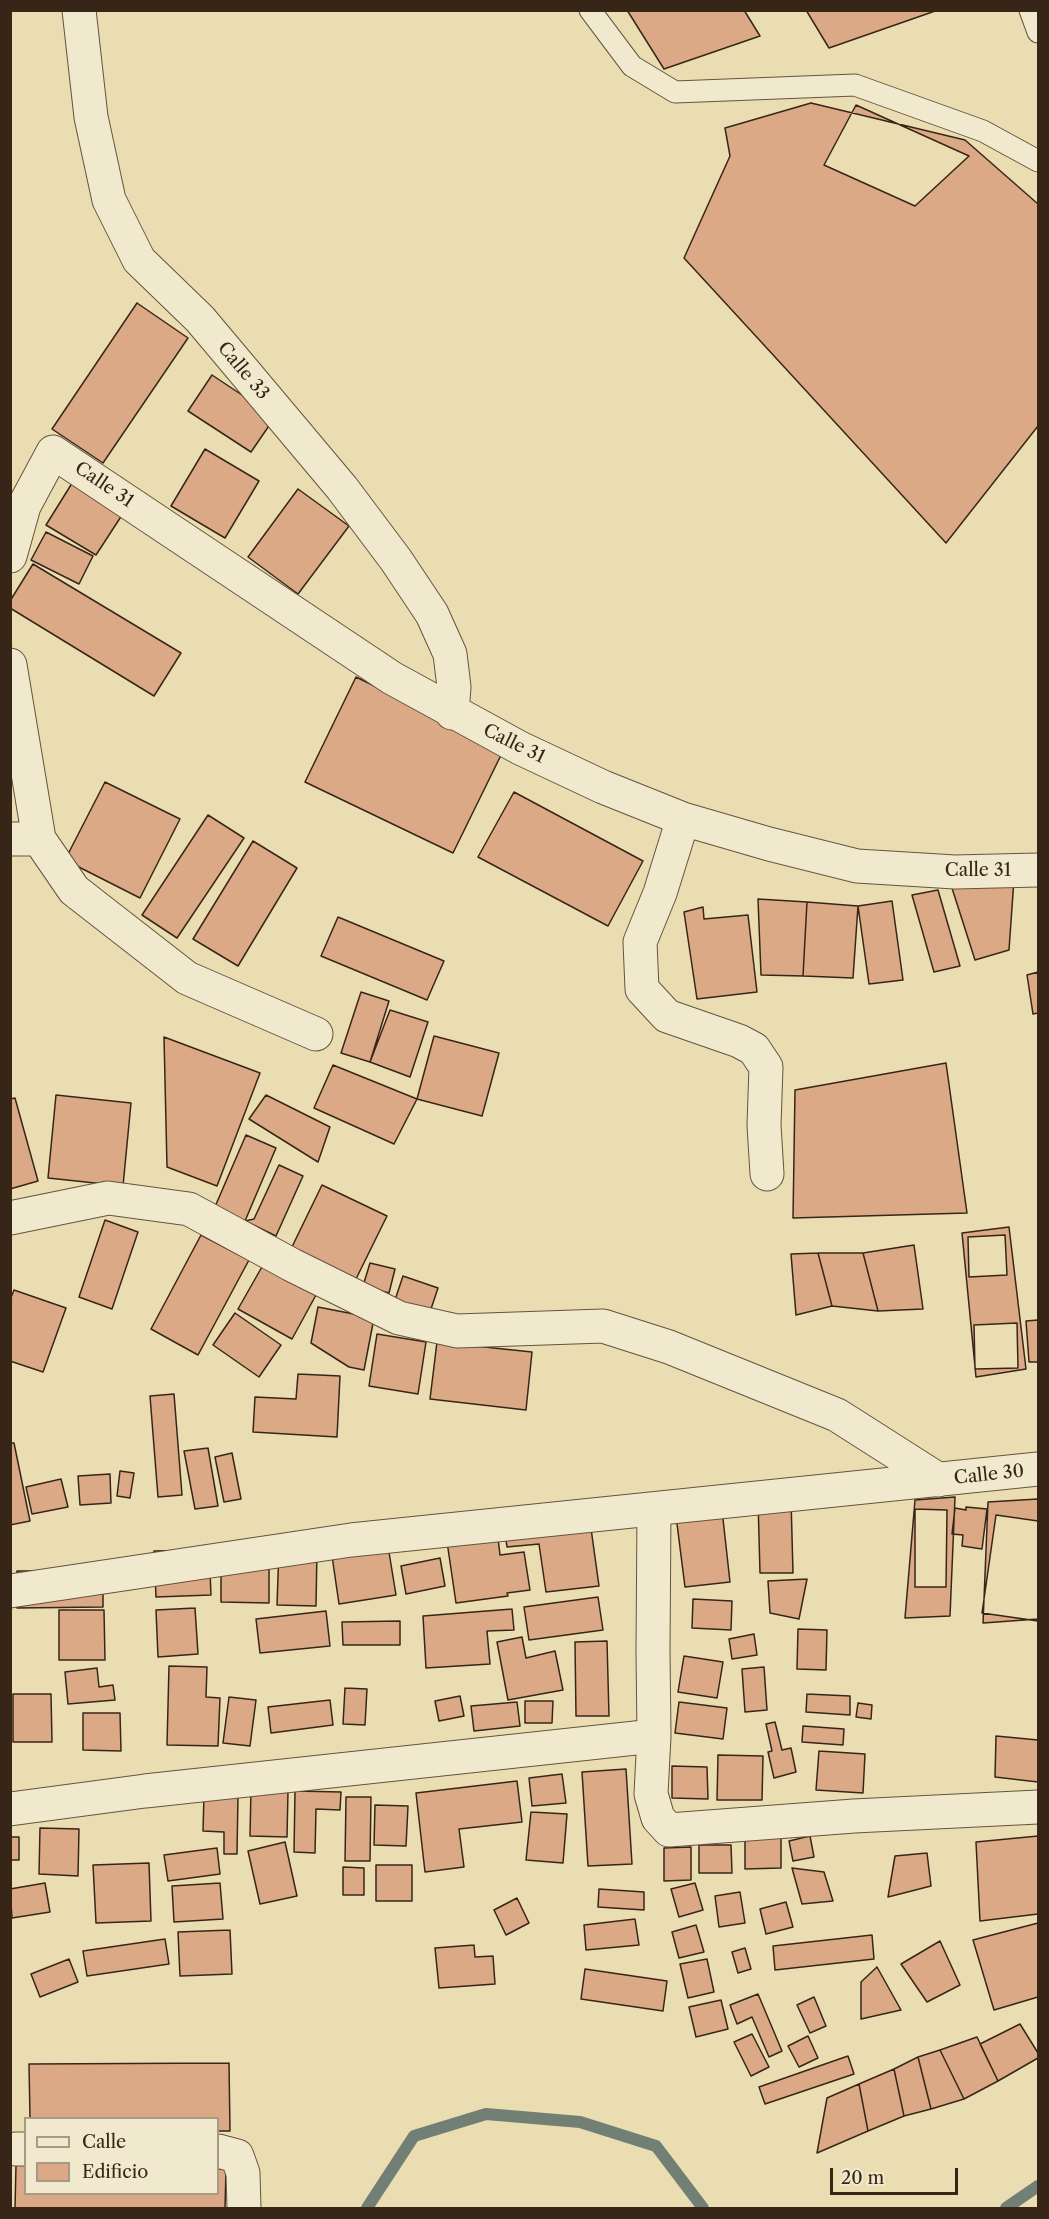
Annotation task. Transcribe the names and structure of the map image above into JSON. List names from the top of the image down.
{
  "streets": {
    "street": ["Calle 33", "Calle 31", "Calle 30"]
  },
  "crossings": [
    ["Calle 33", "Calle 31"]
  ],
  "legend": ["Calle", "Edificio"],
  "scale_bar": "20 m"
}
